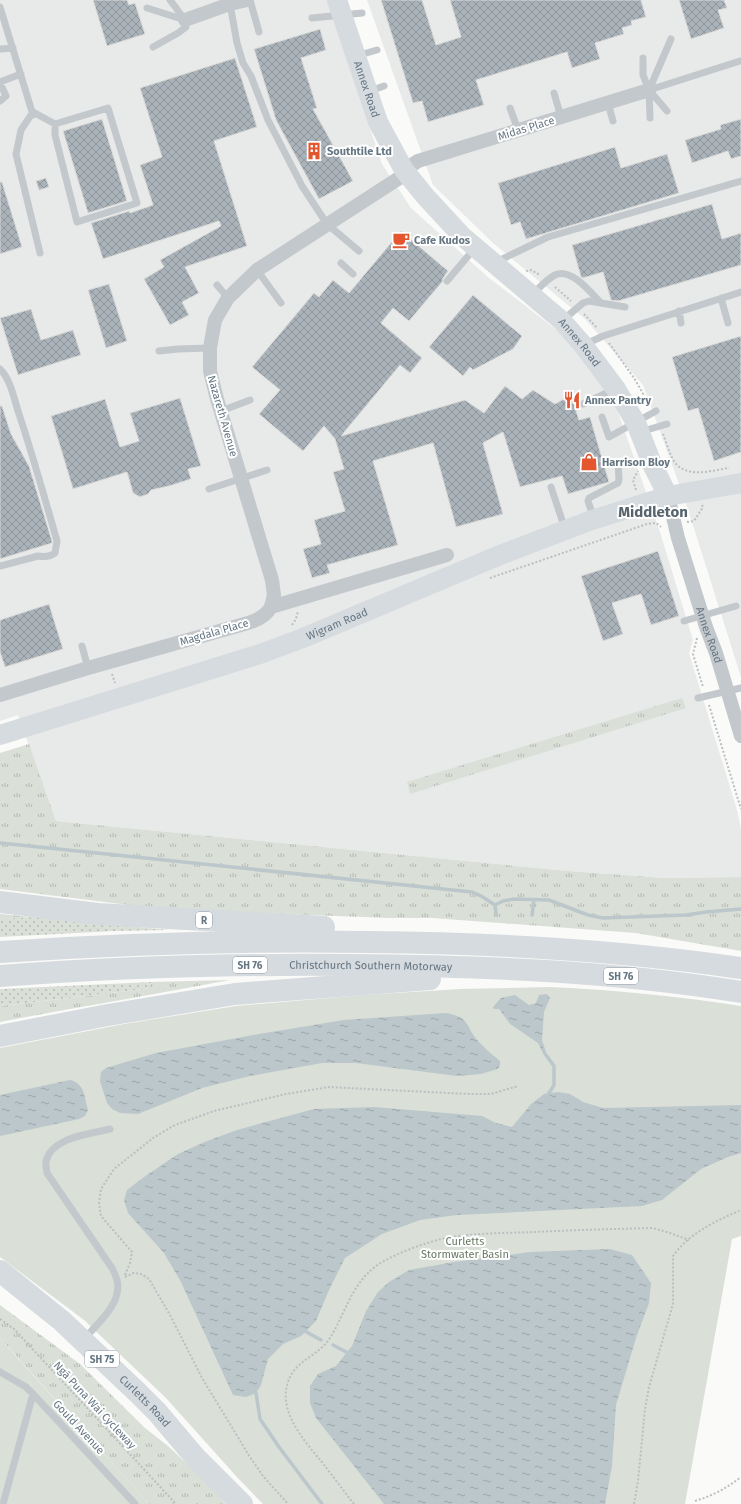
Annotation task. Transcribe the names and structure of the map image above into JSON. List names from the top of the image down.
{
  "streets": {
    "main road": [
      "Annex Road",
      "Wigram Road",
      "R",
      "SH 76",
      "Christchurch Southern Motorway",
      "SH 75",
      "Curletts Road"
    ],
    "street": ["Midas Place", "Nazareth Avenue", "Magdala Place"],
    "lane": ["Gould Avenue"],
    "path": ["Ngā Puna Wai Cycleway"]
  },
  "crossings": [
    ["Annex Road", "Midas Place"],
    ["Annex Road", "Nazareth Avenue"],
    ["Annex Road", "Wigram Road"],
    ["Midas Place", "Nazareth Avenue"],
    ["Nazareth Avenue", "Magdala Place"],
    ["R", "SH 76"]
  ],
  "districts": ["Middleton"],
  "parks": ["Curletts Stormwater Basin"],
  "places": {
    "building": ["Southtile Ltd"],
    "cafe": ["Cafe Kudos"],
    "restaurant": ["Annex Pantry"],
    "shop": ["Harrison Bloy"]
  }
}
